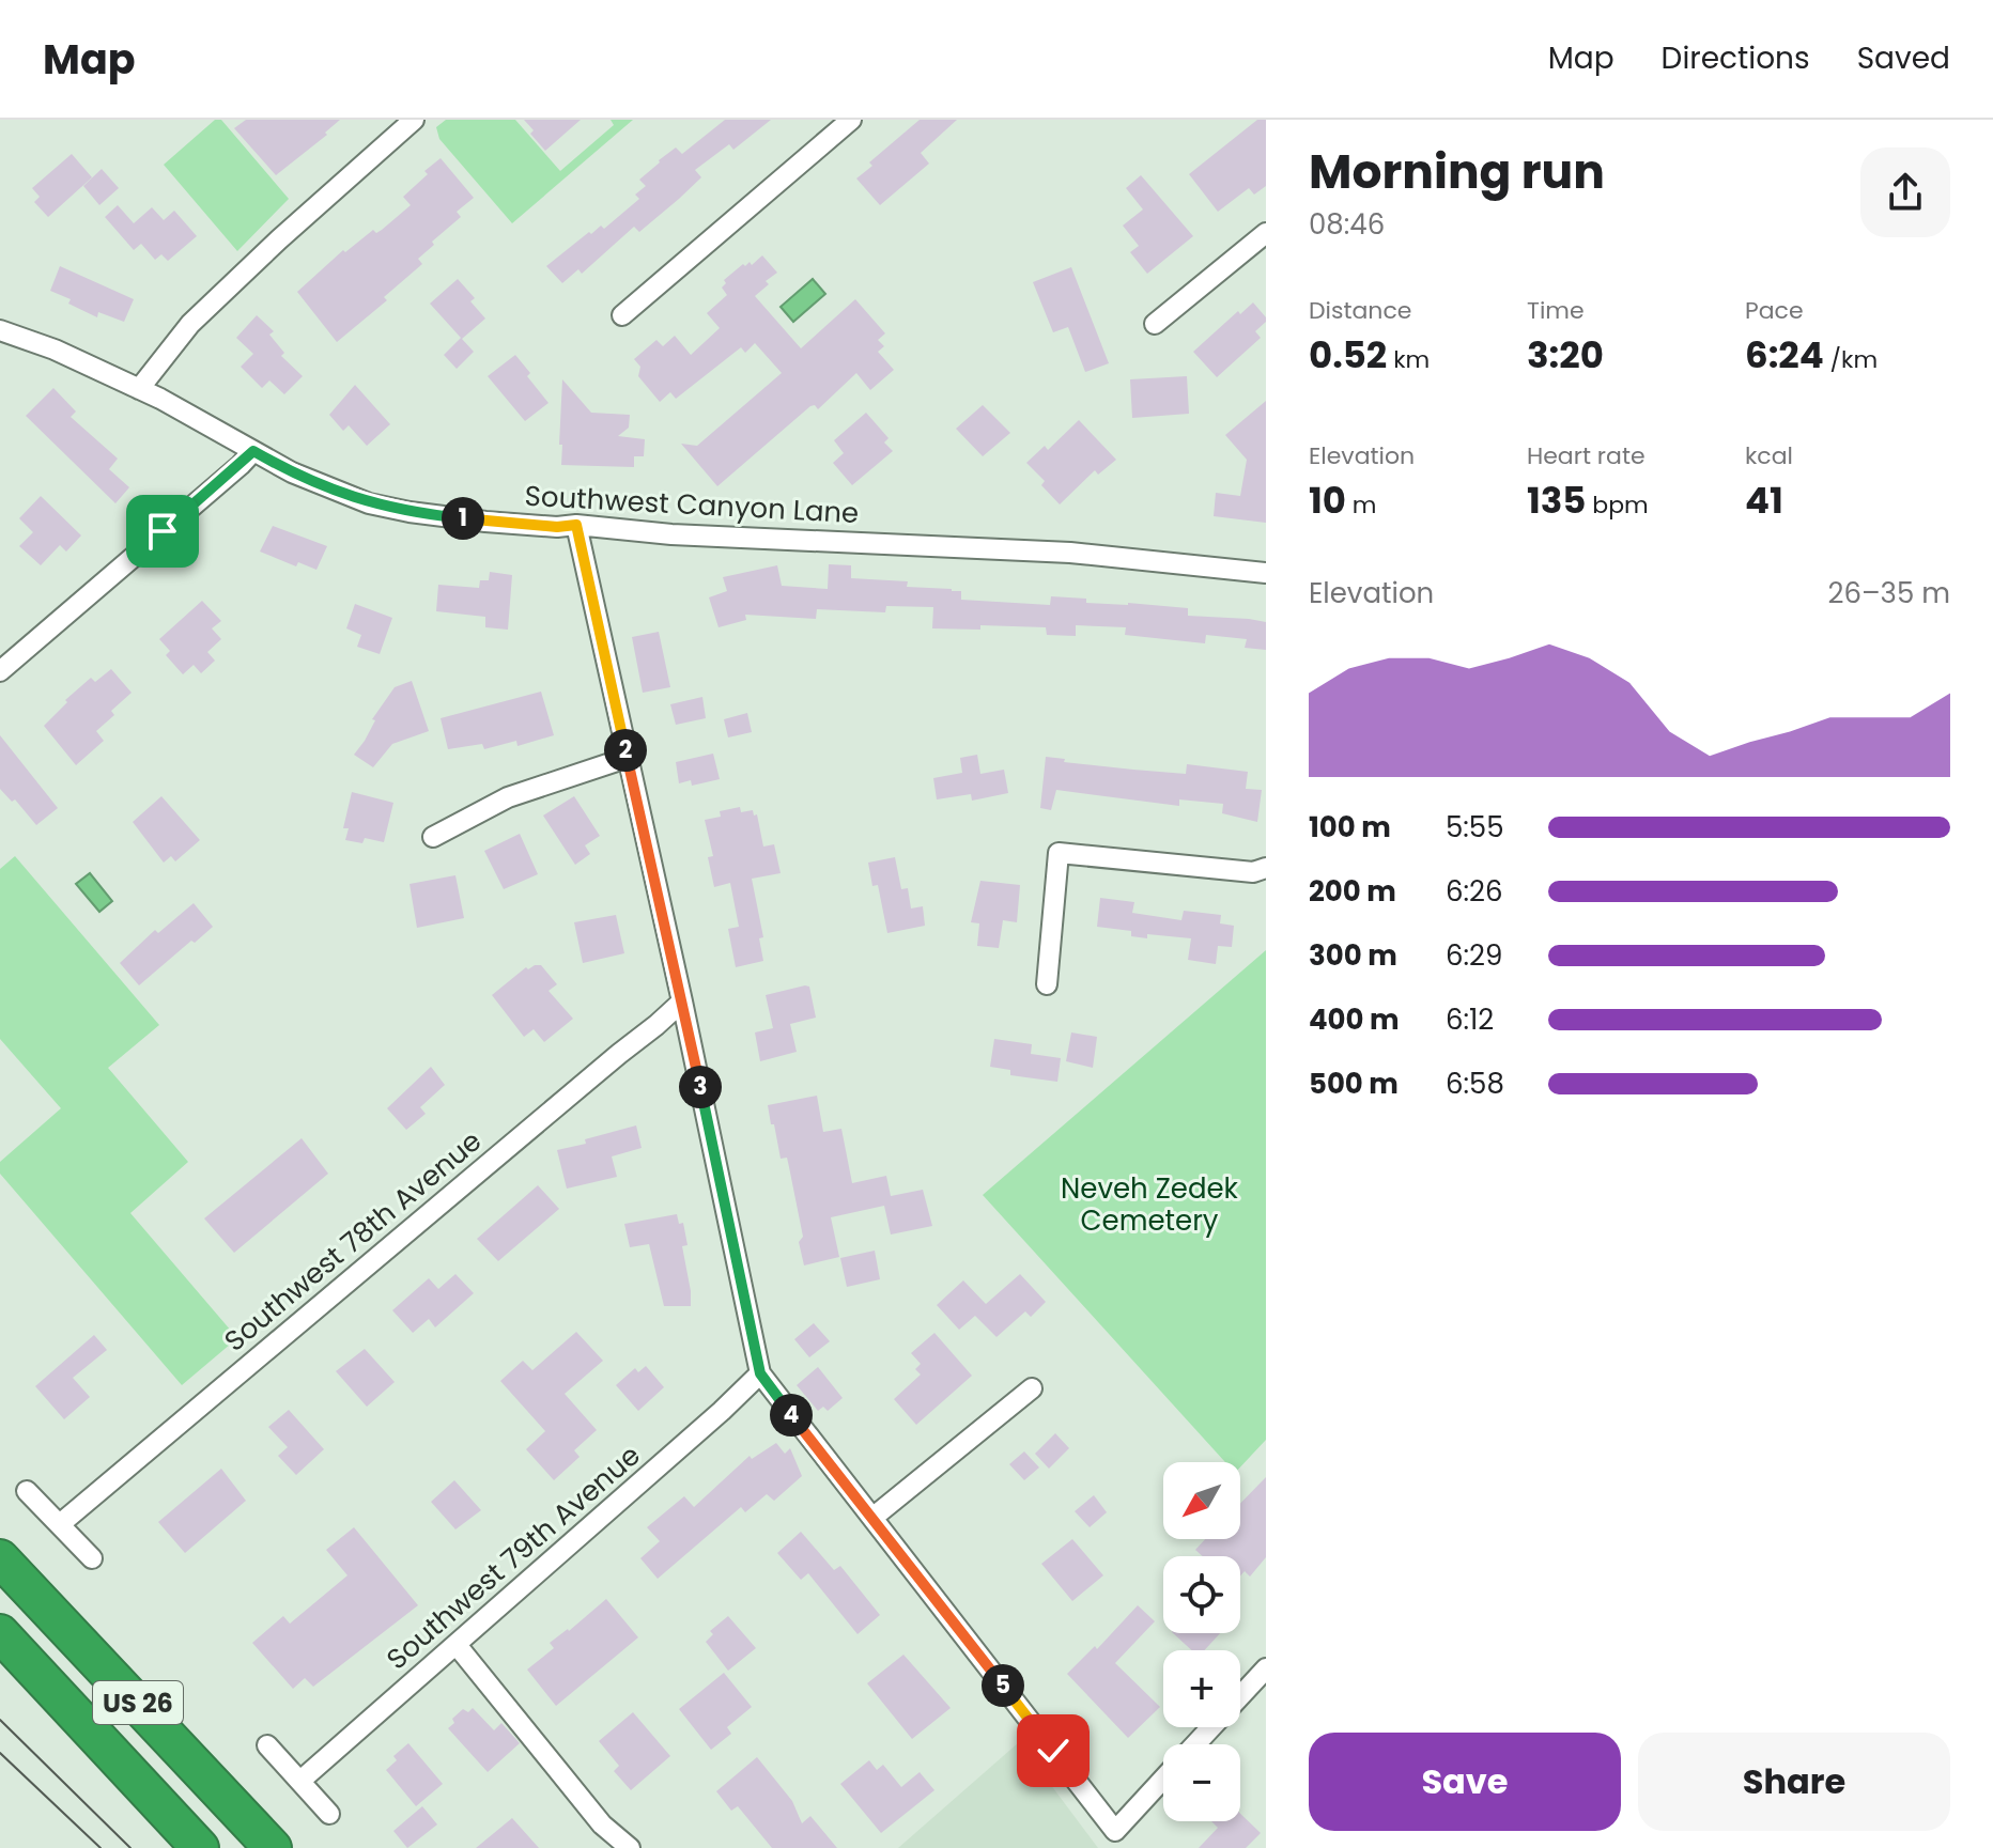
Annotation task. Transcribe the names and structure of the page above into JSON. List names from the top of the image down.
{
  "streets": {
    "highway": ["US 26"],
    "street": ["Southwest Canyon Lane", "Southwest 78th Avenue", "Southwest 79th Avenue"]
  },
  "parks": ["Neveh Zedek Cemetery"],
  "north": "bottom left",
  "page": {
    "header": "Map",
    "nav": ["Map", "Directions", "Saved"],
    "heading": ["Morning run", "08:46"],
    "stats": [
      ["Distance", "0.52 km"],
      ["Time", "3:20"],
      ["Pace", "6:24 /km"],
      ["Elevation", "10 m"],
      ["Heart rate", "135 bpm"],
      ["kcal", "41"]
    ],
    "pins": [
      "1",
      "2",
      "3",
      "4",
      "5"
    ],
    "chart": ["Elevation", "26–35 m"],
    "list": [
      {
        "name": "100 m",
        "note": "5:55"
      },
      {
        "name": "200 m",
        "note": "6:26"
      },
      {
        "name": "300 m",
        "note": "6:29"
      },
      {
        "name": "400 m",
        "note": "6:12"
      },
      {
        "name": "500 m",
        "note": "6:58"
      }
    ],
    "map_buttons": ["+", "−"],
    "buttons": ["Save", "Share"]
  }
}
